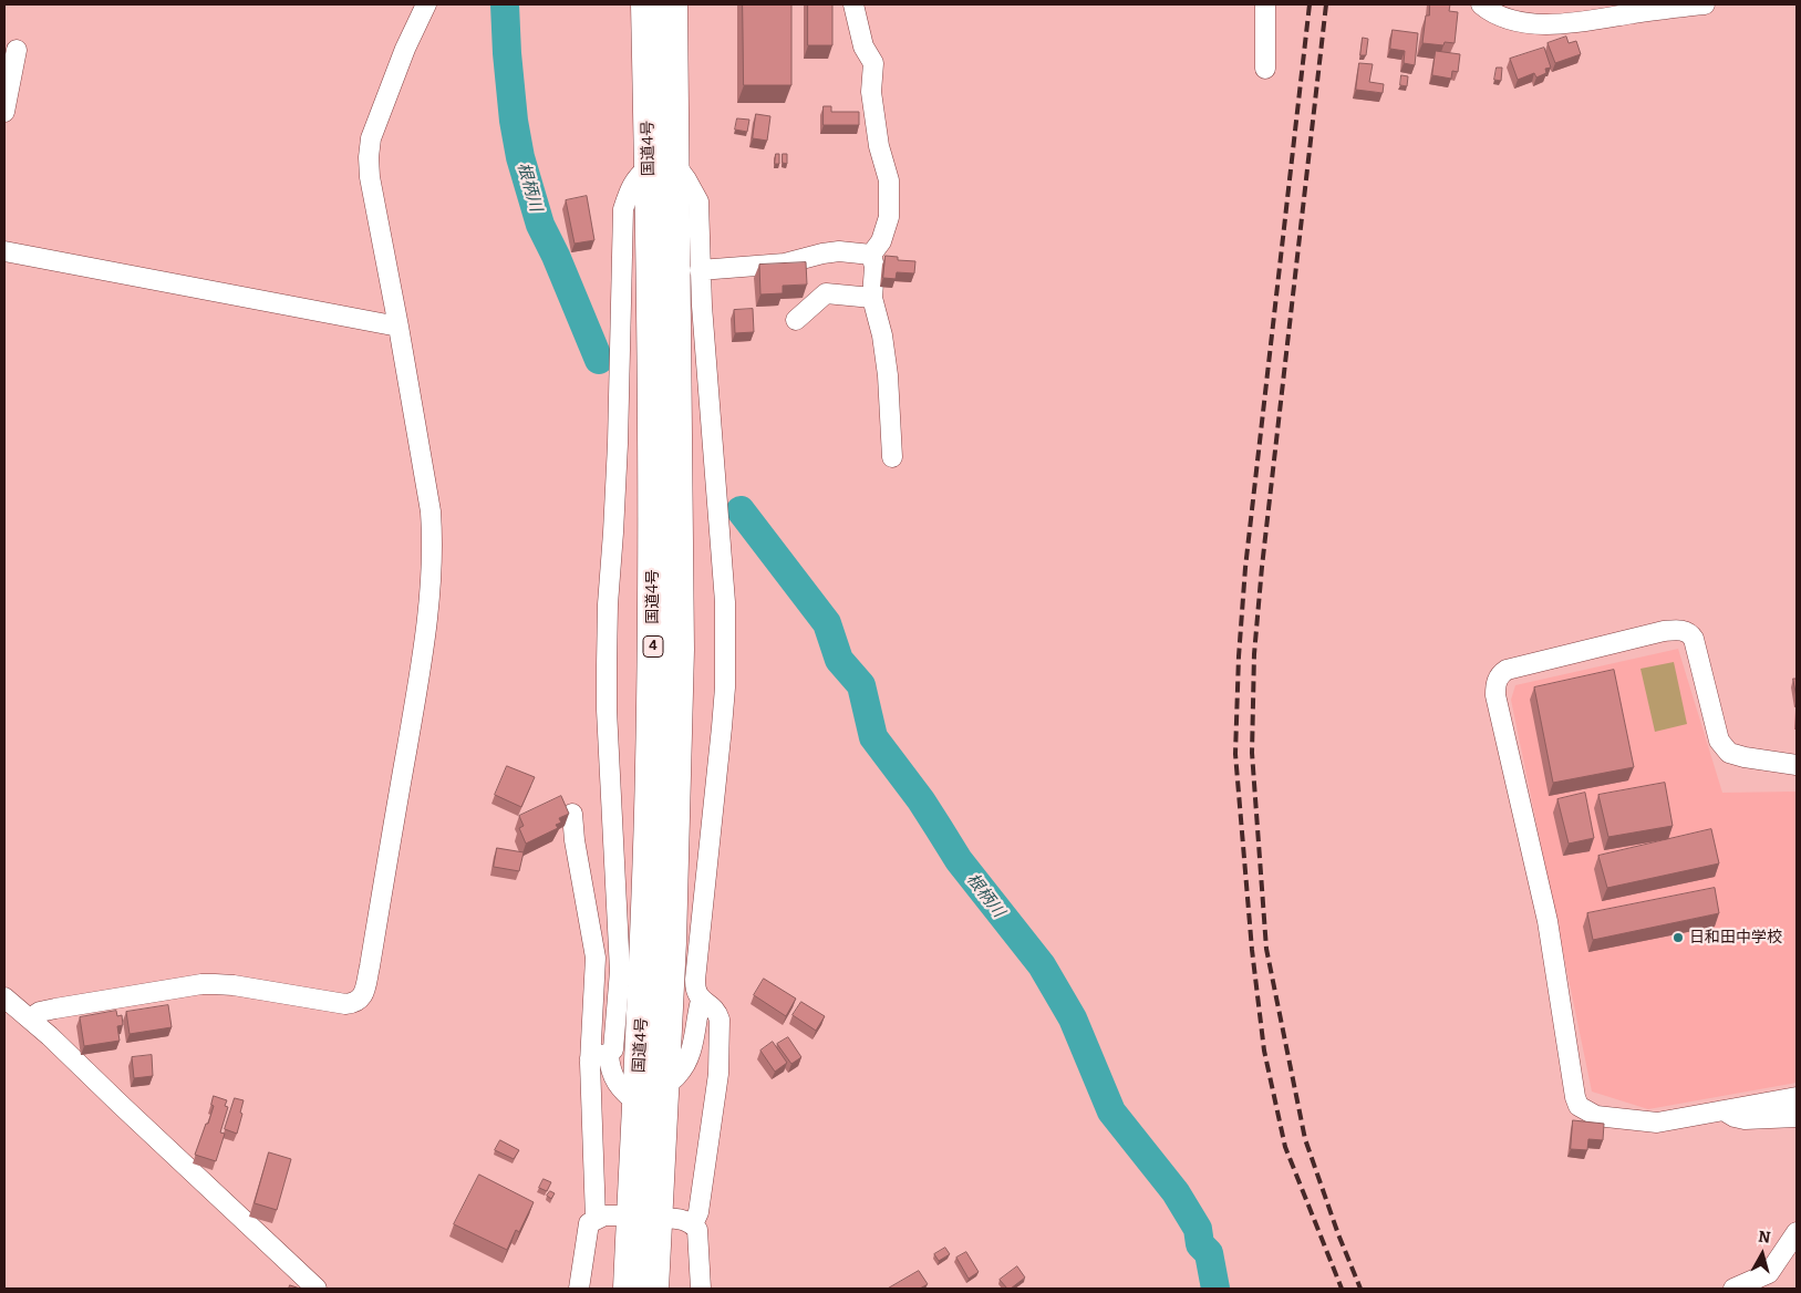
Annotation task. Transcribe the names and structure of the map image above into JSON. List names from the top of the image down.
{
  "streets": {
    "highway": ["国道4号", "4"]
  },
  "water": ["根柄川"],
  "places": ["日和田中学校"],
  "north": "top"
}
